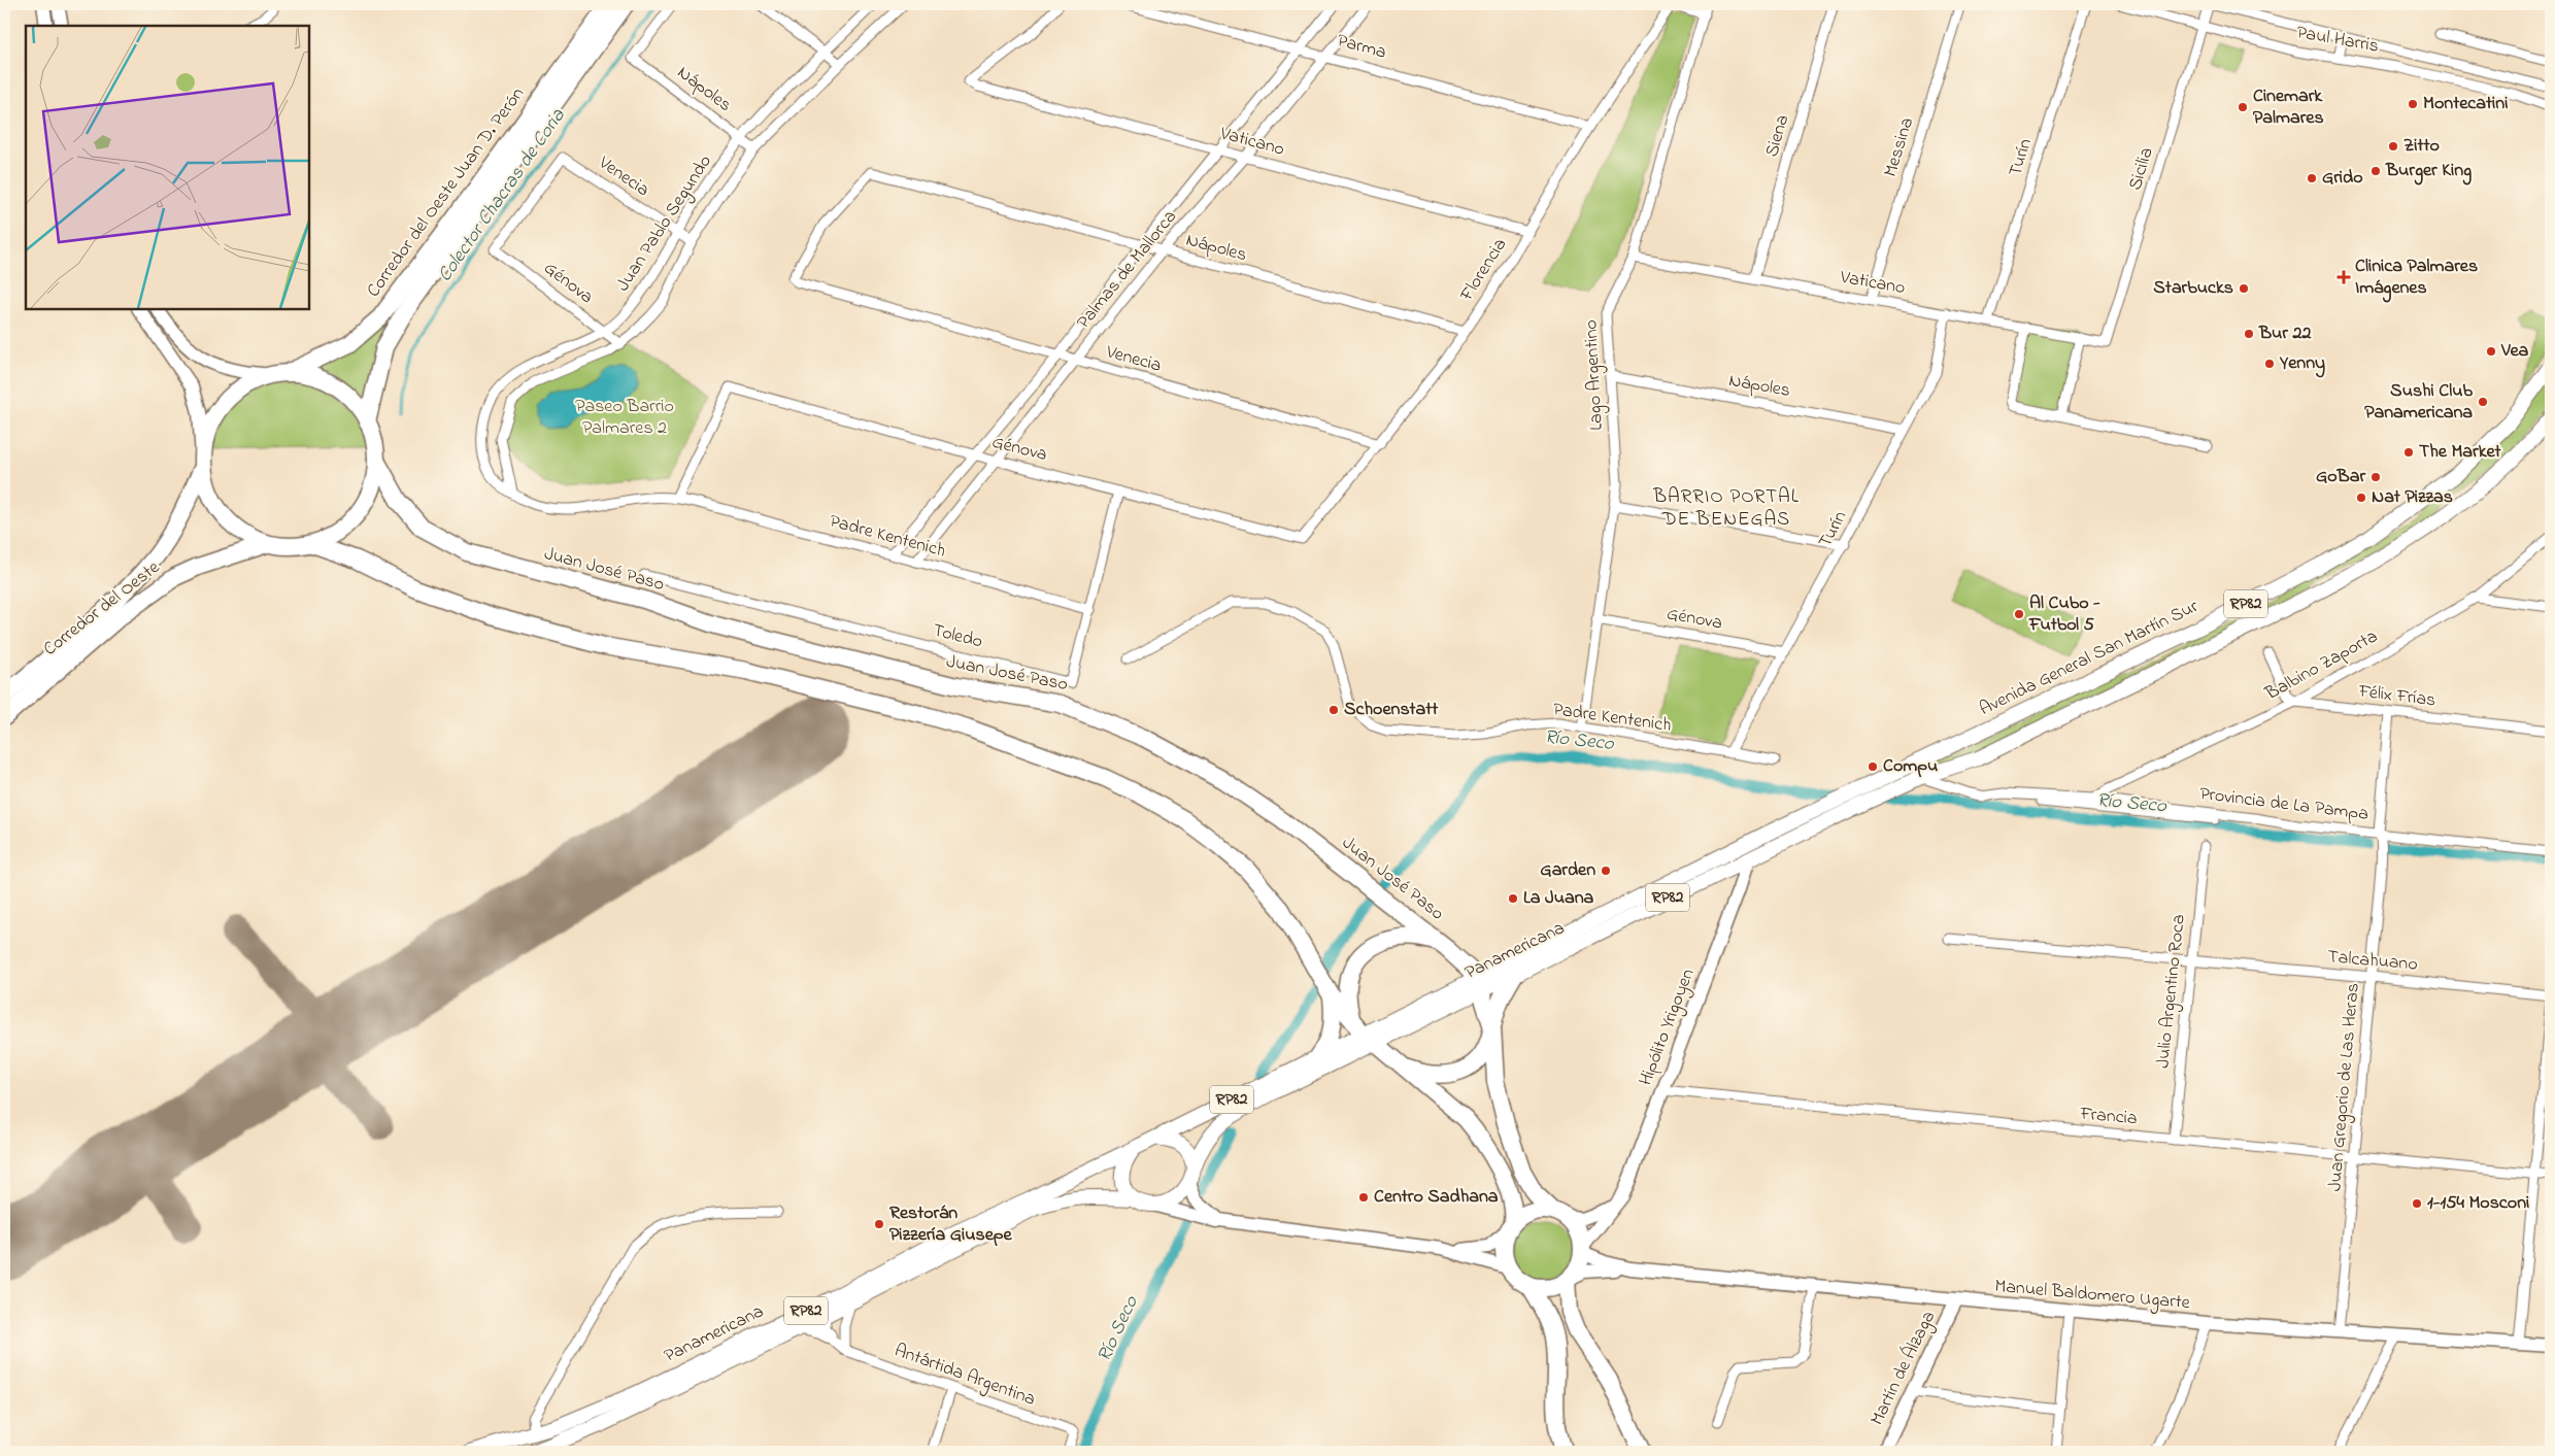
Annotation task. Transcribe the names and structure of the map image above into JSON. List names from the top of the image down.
{
  "streets": {
    "highway": ["Corredor del Oeste Juan D. Perón", "Juan José Paso", "Corredor del Oeste"],
    "main road": ["RP82", "Avenida General San Martín Sur", "Panamericana"],
    "street": [
      "Paul Harris",
      "Parma",
      "Nápoles",
      "Siena",
      "Vaticano",
      "Messina",
      "Turín",
      "Sicilia",
      "Venecia",
      "Juan Pablo Segundo",
      "Palmas de Mallorca",
      "Florencia",
      "Génova",
      "Lago Argentino",
      "Padre Kentenich",
      "Toledo",
      "Balbino Zaporta",
      "Félix Frías",
      "Provincia de La Pampa",
      "Talcahuano",
      "Julio Argentino Roca",
      "Hipólito Yrigoyen",
      "Juan Gregorio de Las Heras",
      "Francia",
      "Manuel Baldomero Ugarte",
      "Martín de Álzaga",
      "Antártida Argentina"
    ]
  },
  "crossings": [
    ["Paul Harris", "Sicilia"],
    ["Parma", "Palmas de Mallorca"],
    ["Parma", "Florencia"],
    ["Nápoles", "Turín"],
    ["Nápoles", "Venecia"],
    ["Nápoles", "Juan Pablo Segundo"],
    ["Nápoles", "Palmas de Mallorca"],
    ["Nápoles", "Florencia"],
    ["Nápoles", "Lago Argentino"],
    ["Siena", "Vaticano"],
    ["Vaticano", "Messina"],
    ["Vaticano", "Turín"],
    ["Vaticano", "Sicilia"],
    ["Vaticano", "Palmas de Mallorca"],
    ["Vaticano", "Florencia"],
    ["Vaticano", "Lago Argentino"],
    ["Turín", "Génova"],
    ["Turín", "Padre Kentenich"],
    ["Venecia", "Juan Pablo Segundo"],
    ["Venecia", "Palmas de Mallorca"],
    ["Venecia", "Florencia"],
    ["Venecia", "Génova"],
    ["Corredor del Oeste Juan D. Perón", "Juan José Paso"],
    ["Corredor del Oeste Juan D. Perón", "Corredor del Oeste"],
    ["Juan Pablo Segundo", "Génova"],
    ["Juan Pablo Segundo", "Padre Kentenich"],
    ["Palmas de Mallorca", "Génova"],
    ["Palmas de Mallorca", "Padre Kentenich"],
    ["Florencia", "Génova"],
    ["Génova", "Lago Argentino"],
    ["Génova", "Padre Kentenich"],
    ["Génova", "Toledo"],
    ["Lago Argentino", "Padre Kentenich"],
    ["Padre Kentenich", "Toledo"],
    ["Juan José Paso", "Corredor del Oeste"],
    ["Juan José Paso", "Panamericana"],
    ["Juan José Paso", "Hipólito Yrigoyen"],
    ["Juan José Paso", "Manuel Baldomero Ugarte"],
    ["Avenida General San Martín Sur", "Panamericana"],
    ["Balbino Zaporta", "Félix Frías"],
    ["Balbino Zaporta", "Provincia de La Pampa"],
    ["Félix Frías", "Juan Gregorio de Las Heras"],
    ["Provincia de La Pampa", "Juan Gregorio de Las Heras"],
    ["Panamericana", "Hipólito Yrigoyen"],
    ["Talcahuano", "Julio Argentino Roca"],
    ["Talcahuano", "Juan Gregorio de Las Heras"],
    ["Julio Argentino Roca", "Francia"],
    ["Hipólito Yrigoyen", "Francia"],
    ["Hipólito Yrigoyen", "Manuel Baldomero Ugarte"],
    ["Juan Gregorio de Las Heras", "Francia"],
    ["Juan Gregorio de Las Heras", "Manuel Baldomero Ugarte"],
    ["Manuel Baldomero Ugarte", "Martín de Álzaga"]
  ],
  "districts": ["BARRIO PORTAL DE BENEGAS"],
  "water": ["Colector Chacras de Coria", "Río Seco"],
  "parks": ["Paseo Barrio Palmares 2"],
  "places": {
    "other": [
      "Montecatini",
      "Cinemark Palmares",
      "Zitto",
      "Burger King",
      "Grido",
      "Starbucks",
      "Bur 22",
      "Vea",
      "Yenny",
      "Sushi Club Panamericana",
      "The Market",
      "GoBar",
      "Nat Pizzas",
      "Al Cubo - Futbol 5",
      "Schoenstatt",
      "Compu",
      "Garden",
      "La Juana",
      "Centro Sadhana",
      "1-154 Mosconi",
      "Restorán Pizzería Giusepe"
    ],
    "health": ["Clinica Palmares Imágenes"]
  }
}
